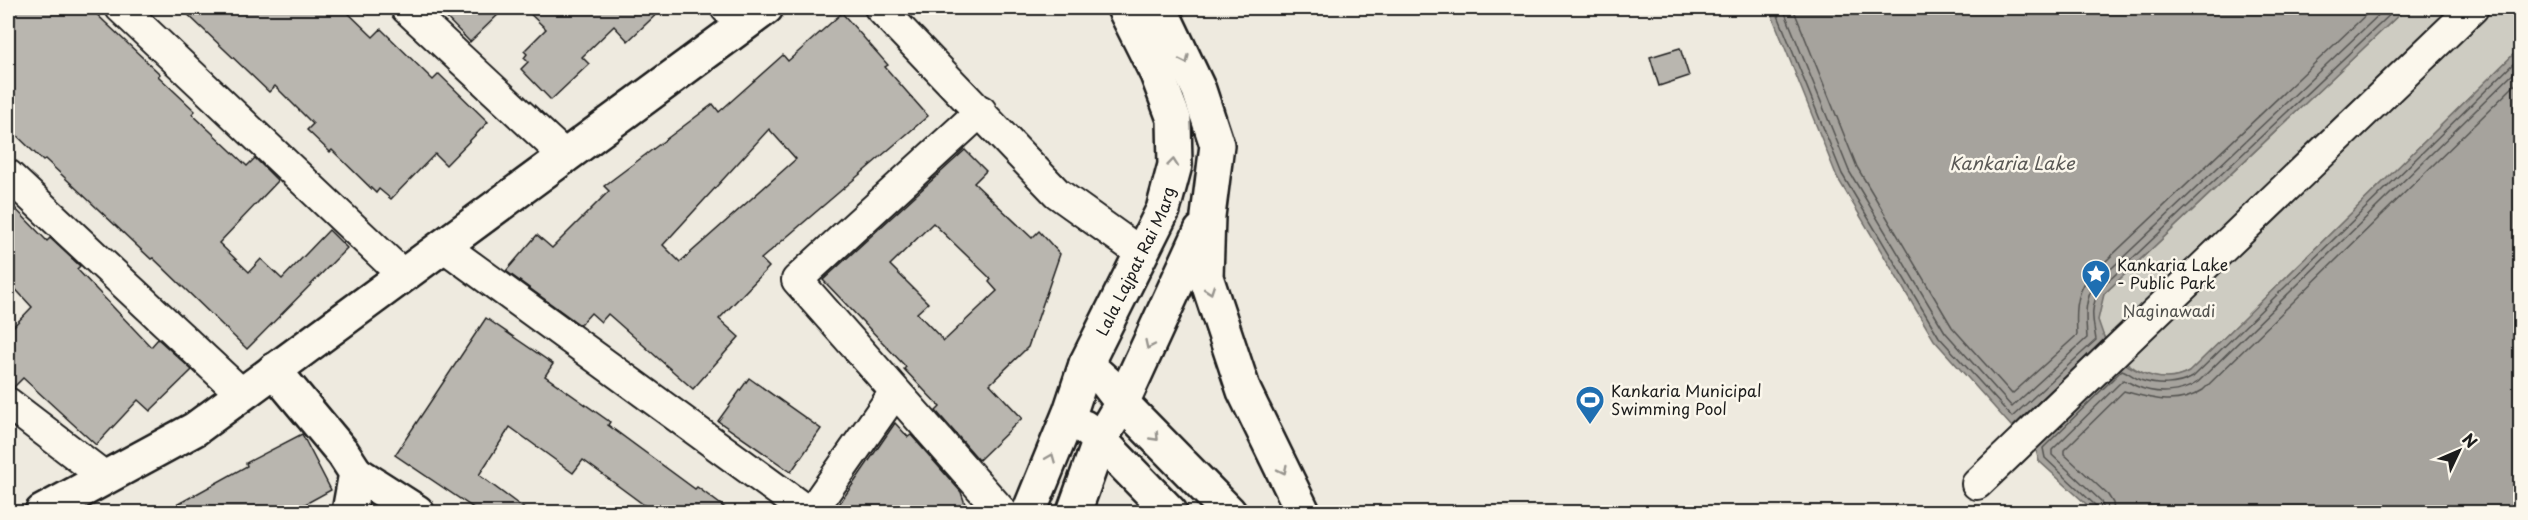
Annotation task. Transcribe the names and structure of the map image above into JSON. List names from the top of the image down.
{
  "streets": {
    "main road": ["Lala Lajpat Rai Marg"]
  },
  "water": ["Kankaria Lake"],
  "parks": ["Naginawadi"],
  "places": {
    "place": ["Kankaria Lake - Public Park"],
    "sports": ["Kankaria Municipal Swimming Pool"]
  },
  "north": "top right"
}
